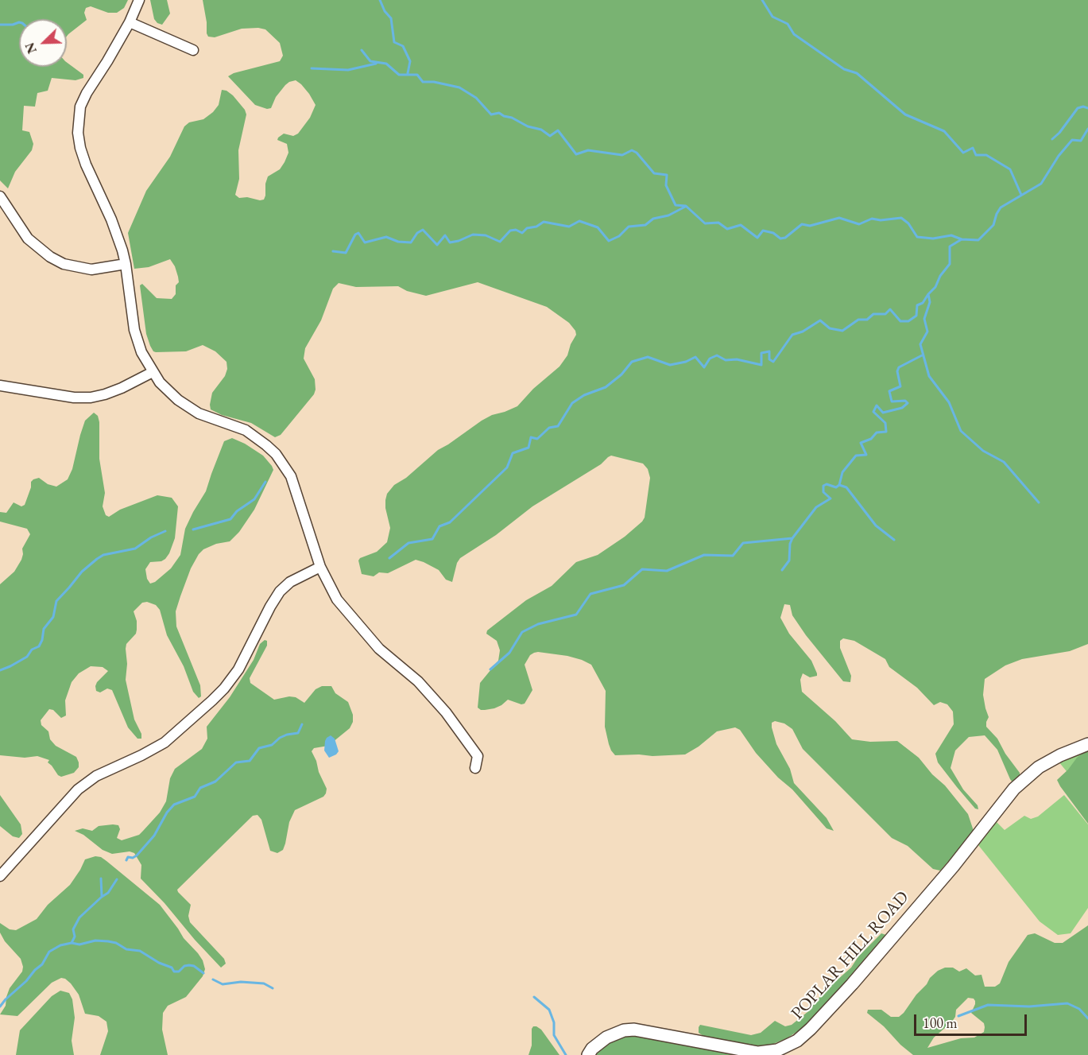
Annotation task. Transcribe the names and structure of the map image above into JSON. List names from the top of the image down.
{
  "streets": {
    "street": ["POPLAR HILL ROAD"]
  },
  "scale_bar": "100 m",
  "north": "bottom left"
}
